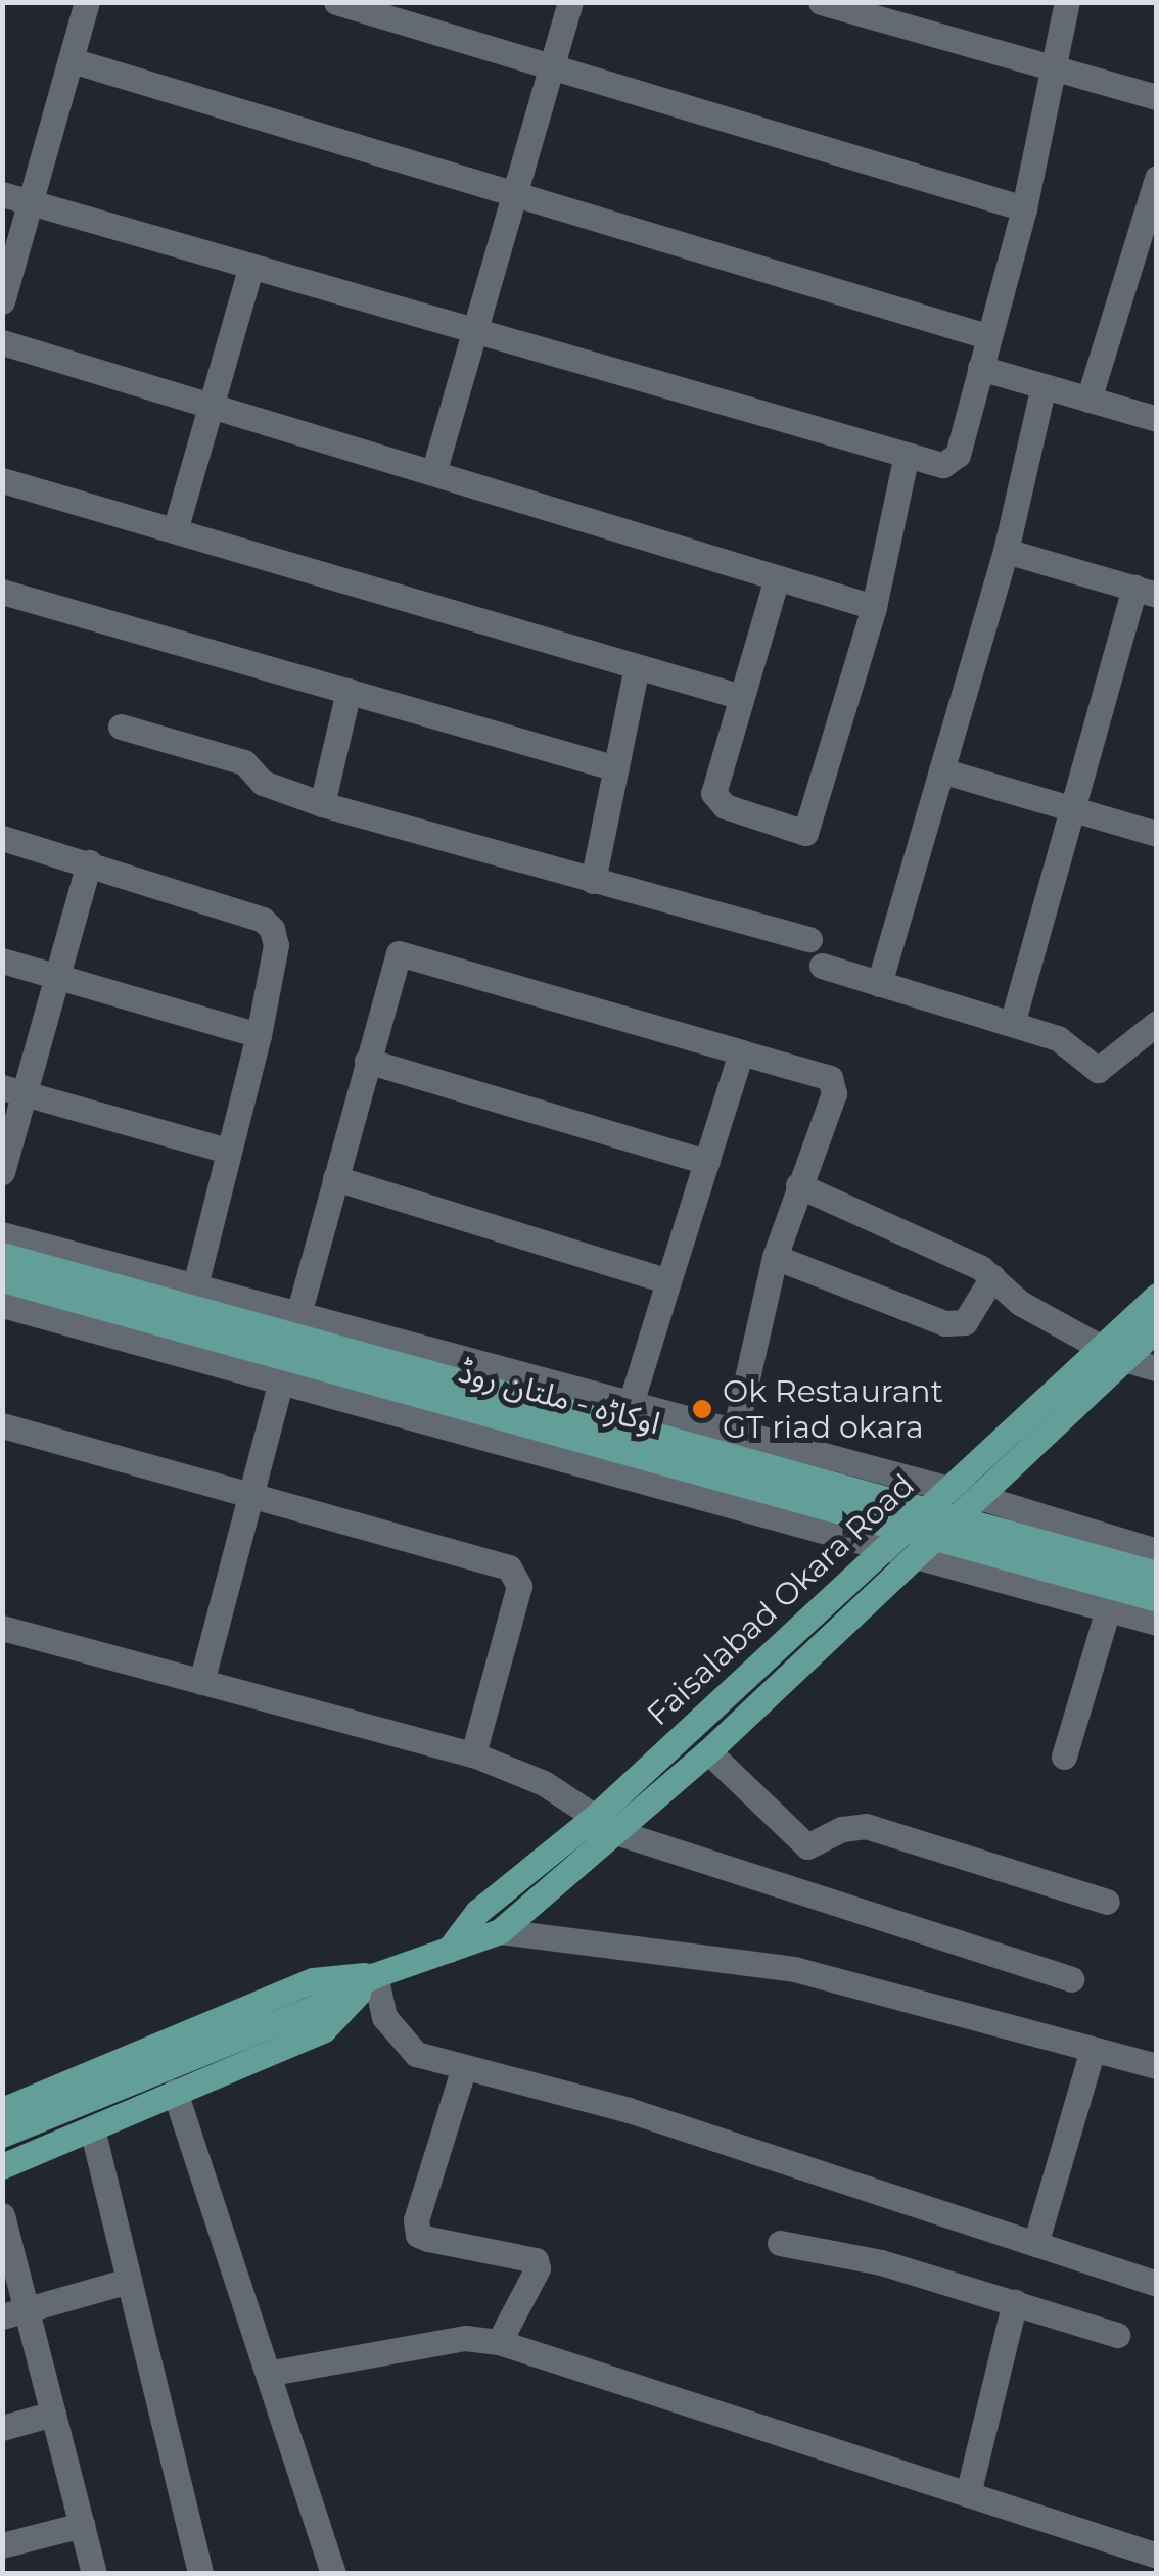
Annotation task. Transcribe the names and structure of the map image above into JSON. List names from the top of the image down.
{
  "streets": {
    "main road": ["اوکاڑہ - ملتان روڈ", "Faisalabad Okara Road"]
  },
  "places": ["Ok Restaurant GT riad okara"]
}
